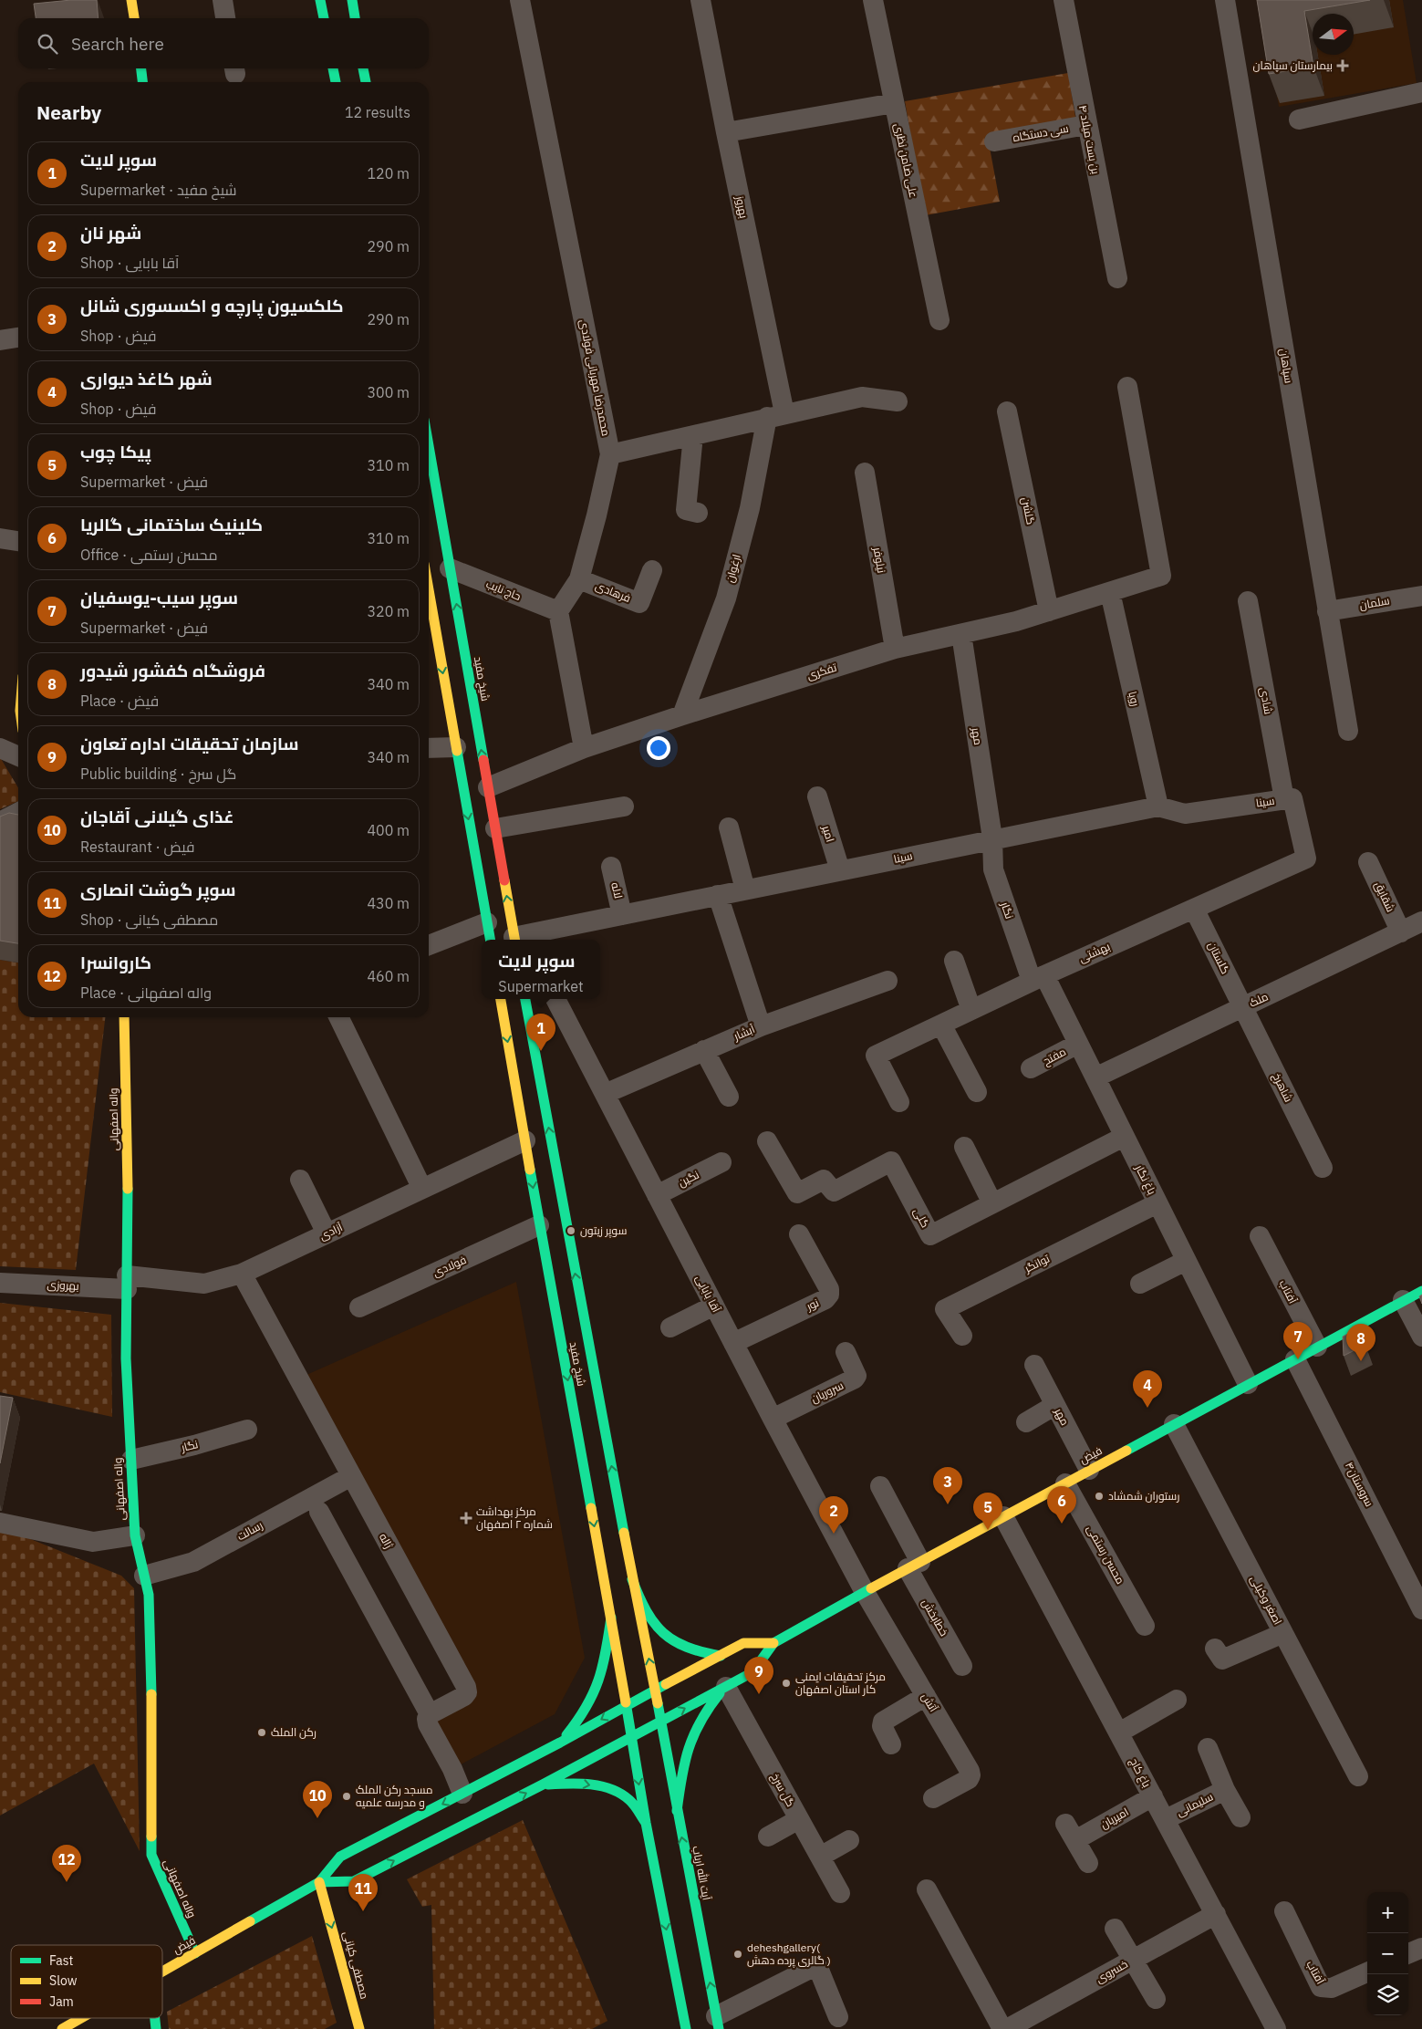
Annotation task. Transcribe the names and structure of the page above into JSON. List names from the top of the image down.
{
  "streets": {
    "main road": [
      "شیخ مفید",
      "واله اصفهانی",
      "فیض",
      "آیت الله ارباب",
      "مصطفی کیانی"
    ],
    "street": [
      "سی دستگاه",
      "بن بست میلاد ۴",
      "علی ضامن نظری",
      "بهروز",
      "سپاهان",
      "محمدرضا مهربانی فولادی",
      "گلشن",
      "نیلوفر",
      "ارغوان",
      "حاج نایب",
      "فرهادی",
      "سلمان",
      "تفکری",
      "رویا",
      "شادی",
      "مهر",
      "سینا",
      "امیر",
      "لاله",
      "شقایق",
      "نگار",
      "بهشتی",
      "گلستان",
      "ملک",
      "آبشار",
      "مفتح",
      "شاهرخ",
      "نگین",
      "باغ نگار",
      "گلی",
      "آزادی",
      "توانگر",
      "فولادی",
      "بهروزی",
      "آفتاب",
      "آقا بابایی",
      "نور",
      "سروریان",
      "سروستان۴",
      "رسالت",
      "ژاله",
      "محسن رستمی",
      "اصغر وکیلی",
      "خطابخش",
      "آتش",
      "باغ کاج",
      "گل سرخ",
      "سلیمانی",
      "امیریان",
      "خسروی"
    ]
  },
  "crossings": [
    ["سی دستگاه", "بن بست میلاد ۴"],
    ["بهروز", "ارغوان"],
    ["سپاهان", "سلمان"],
    ["محمدرضا مهربانی فولادی", "حاج نایب"],
    ["محمدرضا مهربانی فولادی", "فرهادی"],
    ["گلشن", "تفکری"],
    ["نیلوفر", "تفکری"],
    ["ارغوان", "تفکری"],
    ["حاج نایب", "شیخ مفید"],
    ["تفکری", "شیخ مفید"],
    ["تفکری", "رویا"],
    ["تفکری", "مهر"],
    ["شیخ مفید", "آزادی"],
    ["شیخ مفید", "فولادی"],
    ["شیخ مفید", "آیت الله ارباب"],
    ["رویا", "سینا"],
    ["شادی", "سینا"],
    ["شادی", "بهشتی"],
    ["مهر", "سینا"],
    ["مهر", "نگار"],
    ["مهر", "فیض"],
    ["سینا", "امیر"],
    ["سینا", "لاله"],
    ["سینا", "نگار"],
    ["سینا", "بهشتی"],
    ["شقایق", "ملک"],
    ["نگار", "بهشتی"],
    ["نگار", "واله اصفهانی"],
    ["نگار", "باغ نگار"],
    ["بهشتی", "گلستان"],
    ["بهشتی", "باغ نگار"],
    ["گلستان", "ملک"],
    ["گلستان", "شاهرخ"],
    ["ملک", "شاهرخ"],
    ["ملک", "باغ نگار"],
    ["آبشار", "آقا بابایی"],
    ["مفتح", "باغ نگار"],
    ["واله اصفهانی", "آزادی"],
    ["واله اصفهانی", "بهروزی"],
    ["واله اصفهانی", "فیض"],
    ["واله اصفهانی", "رسالت"],
    ["نگین", "آقا بابایی"],
    ["باغ نگار", "گلی"],
    ["باغ نگار", "توانگر"],
    ["باغ نگار", "فیض"],
    ["آزادی", "بهروزی"],
    ["آزادی", "ژاله"],
    ["آفتاب", "فیض"],
    ["آقا بابایی", "نور"],
    ["آقا بابایی", "سروریان"],
    ["آقا بابایی", "فیض"],
    ["آقا بابایی", "آتش"],
    ["فیض", "سروستان۴"],
    ["فیض", "محسن رستمی"],
    ["فیض", "اصغر وکیلی"],
    ["فیض", "خطابخش"],
    ["فیض", "آتش"],
    ["فیض", "باغ کاج"],
    ["فیض", "مصطفی کیانی"],
    ["رسالت", "ژاله"],
    ["باغ کاج", "سلیمانی"],
    ["باغ کاج", "امیریان"],
    ["باغ کاج", "خسروی"]
  ],
  "one_way": ["مصطفی کیانی"],
  "places": {
    "health": ["بیمارستان سپاهان", "مرکز بهداشت شماره ۲ اصفهان"],
    "other": [
      "سوپر زیتون",
      "رستوران شمشاد",
      "مرکز تحقیقات ایمنی کار استان اصفهان",
      "رکن الملک",
      "مسجد رکن الملک و مدرسه علمیه",
      "deheshgallery( گالری پرده دهش )"
    ]
  },
  "legend": ["Fast", "Slow", "Jam"],
  "north": "right",
  "page": {
    "search": "Search here",
    "heading": ["Nearby", "12 results"],
    "list": [
      {
        "mark": "1",
        "name": "سوپر لایت",
        "note": "Supermarket · شیخ مفید",
        "value": "120 m"
      },
      {
        "mark": "2",
        "name": "شهر نان",
        "note": "Shop · آقا بابایی",
        "value": "290 m"
      },
      {
        "mark": "3",
        "name": "کلکسیون پارچه و اکسسوری شانل",
        "note": "Shop · فیض",
        "value": "290 m"
      },
      {
        "mark": "4",
        "name": "شهر کاغذ دیواری",
        "note": "Shop · فیض",
        "value": "300 m"
      },
      {
        "mark": "5",
        "name": "پیکا چوب",
        "note": "Supermarket · فیض",
        "value": "310 m"
      },
      {
        "mark": "6",
        "name": "کلینیک ساختمانی گالریا",
        "note": "Office · محسن رستمی",
        "value": "310 m"
      },
      {
        "mark": "7",
        "name": "سوپر سیب-یوسفیان",
        "note": "Supermarket · فیض",
        "value": "320 m"
      },
      {
        "mark": "8",
        "name": "فروشگاه کفشور شیدور",
        "note": "Place · فیض",
        "value": "340 m"
      },
      {
        "mark": "9",
        "name": "سازمان تحقیقات اداره تعاون",
        "note": "Public building · گل سرخ",
        "value": "340 m"
      },
      {
        "mark": "10",
        "name": "غذای گیلانی آقاجان",
        "note": "Restaurant · فیض",
        "value": "400 m"
      },
      {
        "mark": "11",
        "name": "سوپر گوشت انصاری",
        "note": "Shop · مصطفی کیانی",
        "value": "430 m"
      },
      {
        "mark": "12",
        "name": "کاروانسرا",
        "note": "Place · واله اصفهانی",
        "value": "460 m"
      }
    ],
    "popup": ["سوپر لایت", "Supermarket"],
    "pins": [
      "1",
      "7",
      "8",
      "4",
      "3",
      "6",
      "5",
      "2",
      "9",
      "10",
      "12",
      "11"
    ],
    "map_buttons": ["+", "−"]
  }
}
